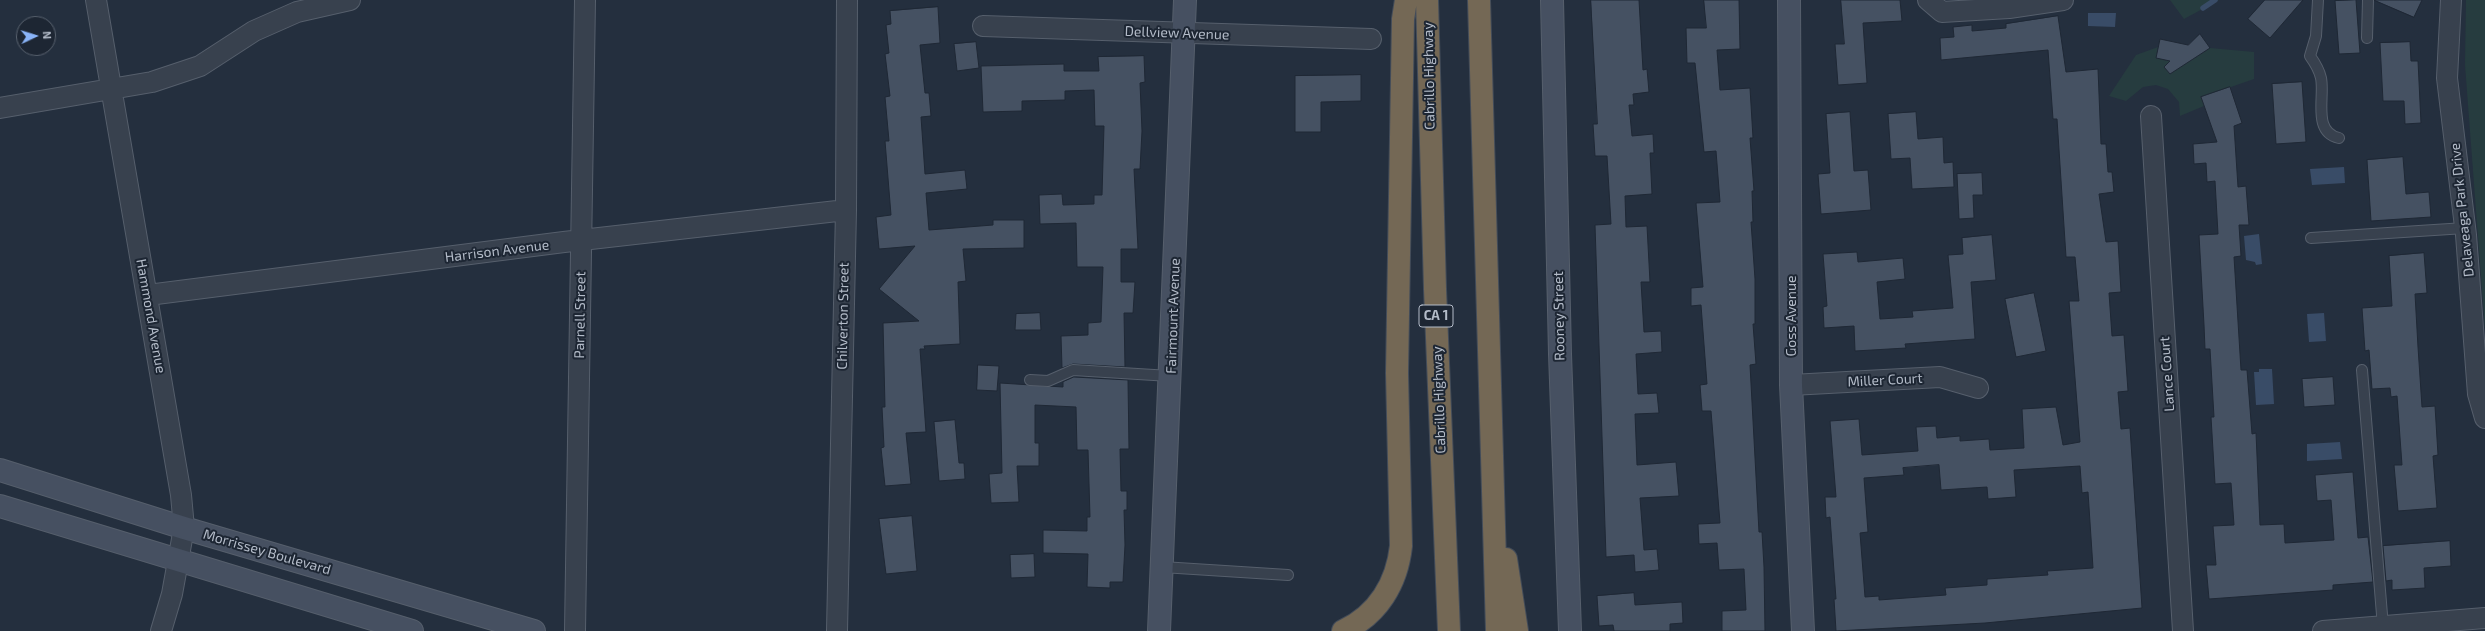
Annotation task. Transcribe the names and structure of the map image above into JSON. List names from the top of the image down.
{
  "streets": {
    "highway": ["Cabrillo Highway", "CA 1"],
    "street": [
      "Dellview Avenue",
      "Delaveaga Park Drive",
      "Harrison Avenue",
      "Parnell Street",
      "Hammond Avenue",
      "Chilverton Street",
      "Fairmount Avenue",
      "Rooney Street",
      "Goss Avenue",
      "Lance Court",
      "Miller Court",
      "Morrissey Boulevard"
    ]
  },
  "crossings": [
    ["Dellview Avenue", "Fairmount Avenue"],
    ["Harrison Avenue", "Parnell Street"],
    ["Harrison Avenue", "Hammond Avenue"],
    ["Harrison Avenue", "Chilverton Street"],
    ["Hammond Avenue", "Morrissey Boulevard"],
    ["Goss Avenue", "Miller Court"]
  ],
  "north": "right"
}
